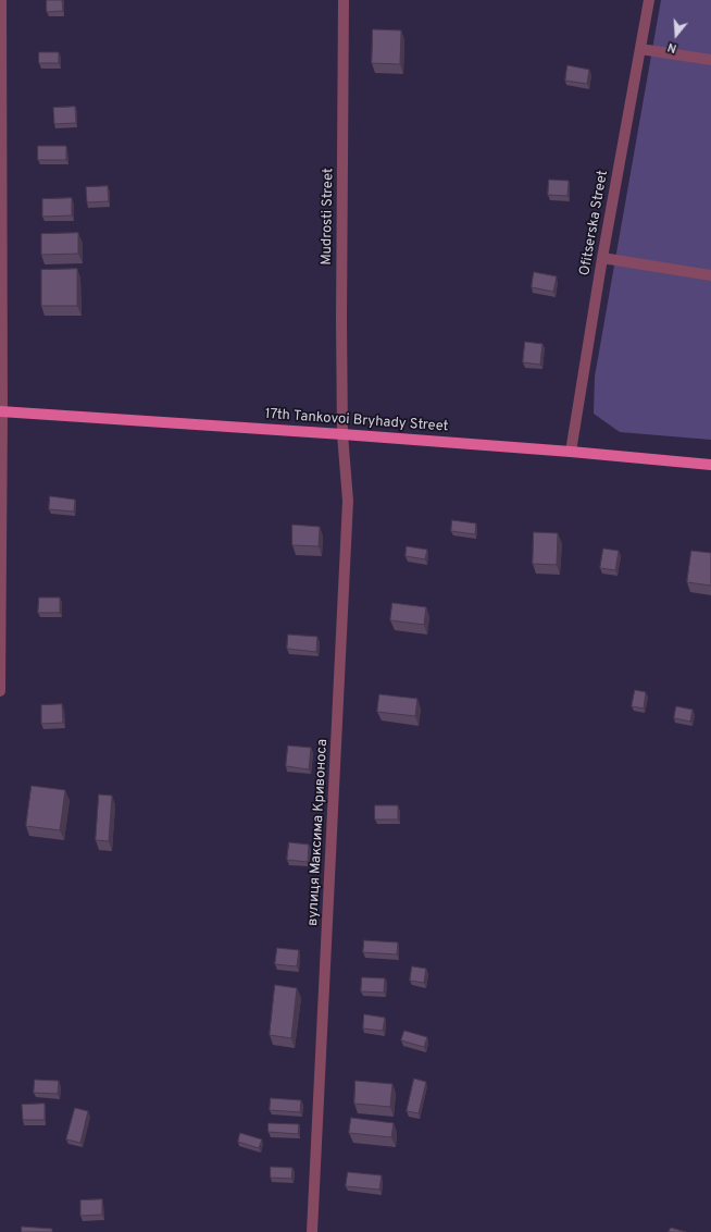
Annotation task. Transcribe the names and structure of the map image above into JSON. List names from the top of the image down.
{
  "streets": {
    "main road": ["17th Tankovoi Bryhady Street"],
    "street": ["Mudrosti Street", "Ofitserska Street", "вулиця Максима Кривоноса"]
  },
  "crossings": [
    ["Mudrosti Street", "17th Tankovoi Bryhady Street"],
    ["Mudrosti Street", "вулиця Максима Кривоноса"],
    ["Ofitserska Street", "17th Tankovoi Bryhady Street"],
    ["17th Tankovoi Bryhady Street", "вулиця Максима Кривоноса"]
  ],
  "north": "bottom"
}
